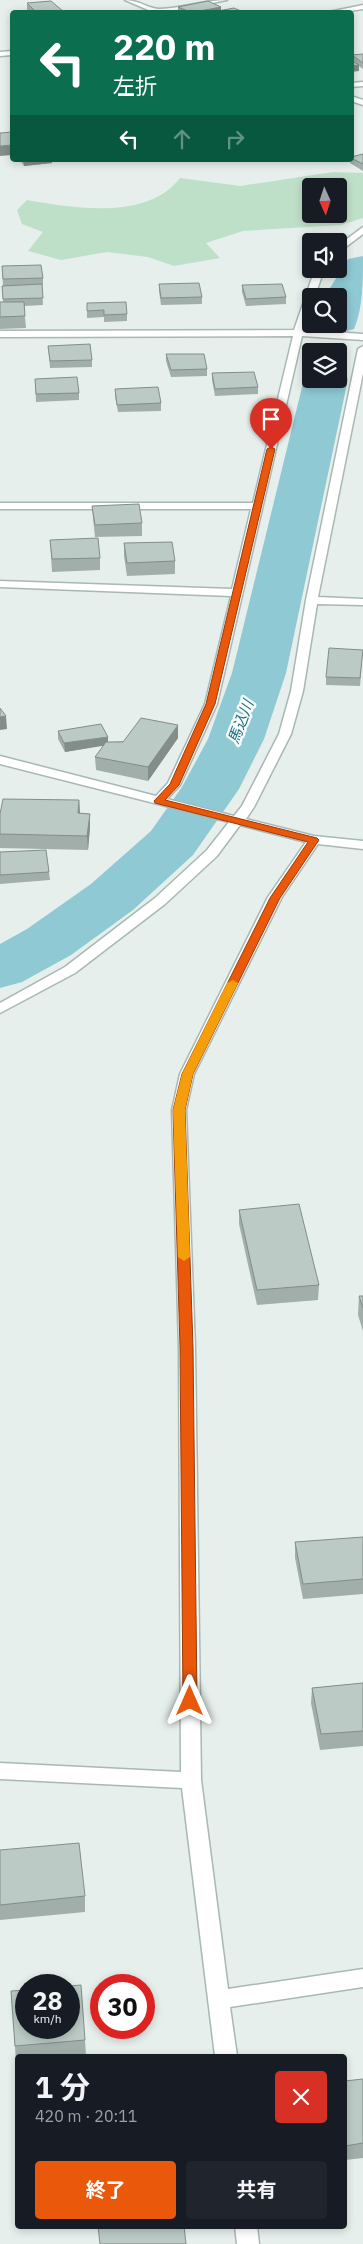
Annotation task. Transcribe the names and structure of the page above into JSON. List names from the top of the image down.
{
  "water": ["馬込川"],
  "north": "bottom",
  "page": {
    "turn": ["220 m", "左折"],
    "speed": "28 km/h",
    "limit": "30",
    "heading": ["1 分", "420 m · 20:11"],
    "buttons": ["終了", "共有"]
  }
}
